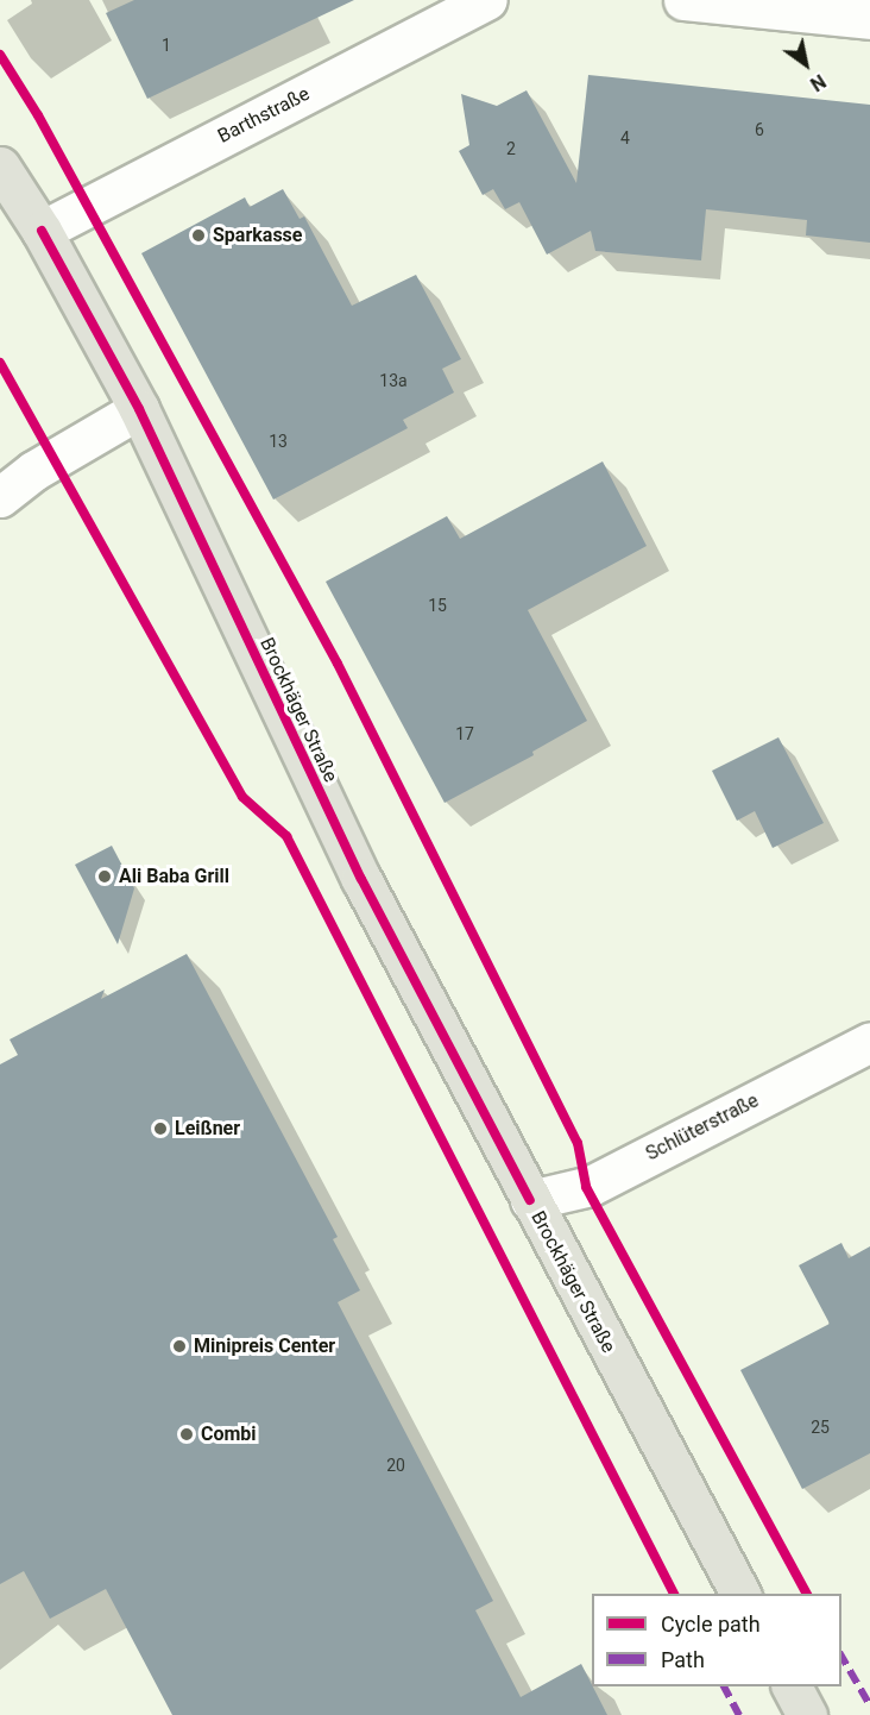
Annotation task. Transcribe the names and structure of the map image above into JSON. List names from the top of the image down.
{
  "streets": {
    "main road": ["Brockhäger Straße"],
    "street": ["Barthstraße", "Schlüterstraße"]
  },
  "crossings": [
    ["Barthstraße", "Brockhäger Straße"],
    ["Brockhäger Straße", "Schlüterstraße"]
  ],
  "places": [
    "Sparkasse",
    "Ali Baba Grill",
    "Leißner",
    "Minipreis Center",
    "Combi"
  ],
  "house_numbers": [
    "1",
    "6",
    "4",
    "2",
    "13a",
    "13",
    "15",
    "17",
    "25",
    "20"
  ],
  "legend": ["Cycle path", "Path"],
  "north": "bottom right"
}
